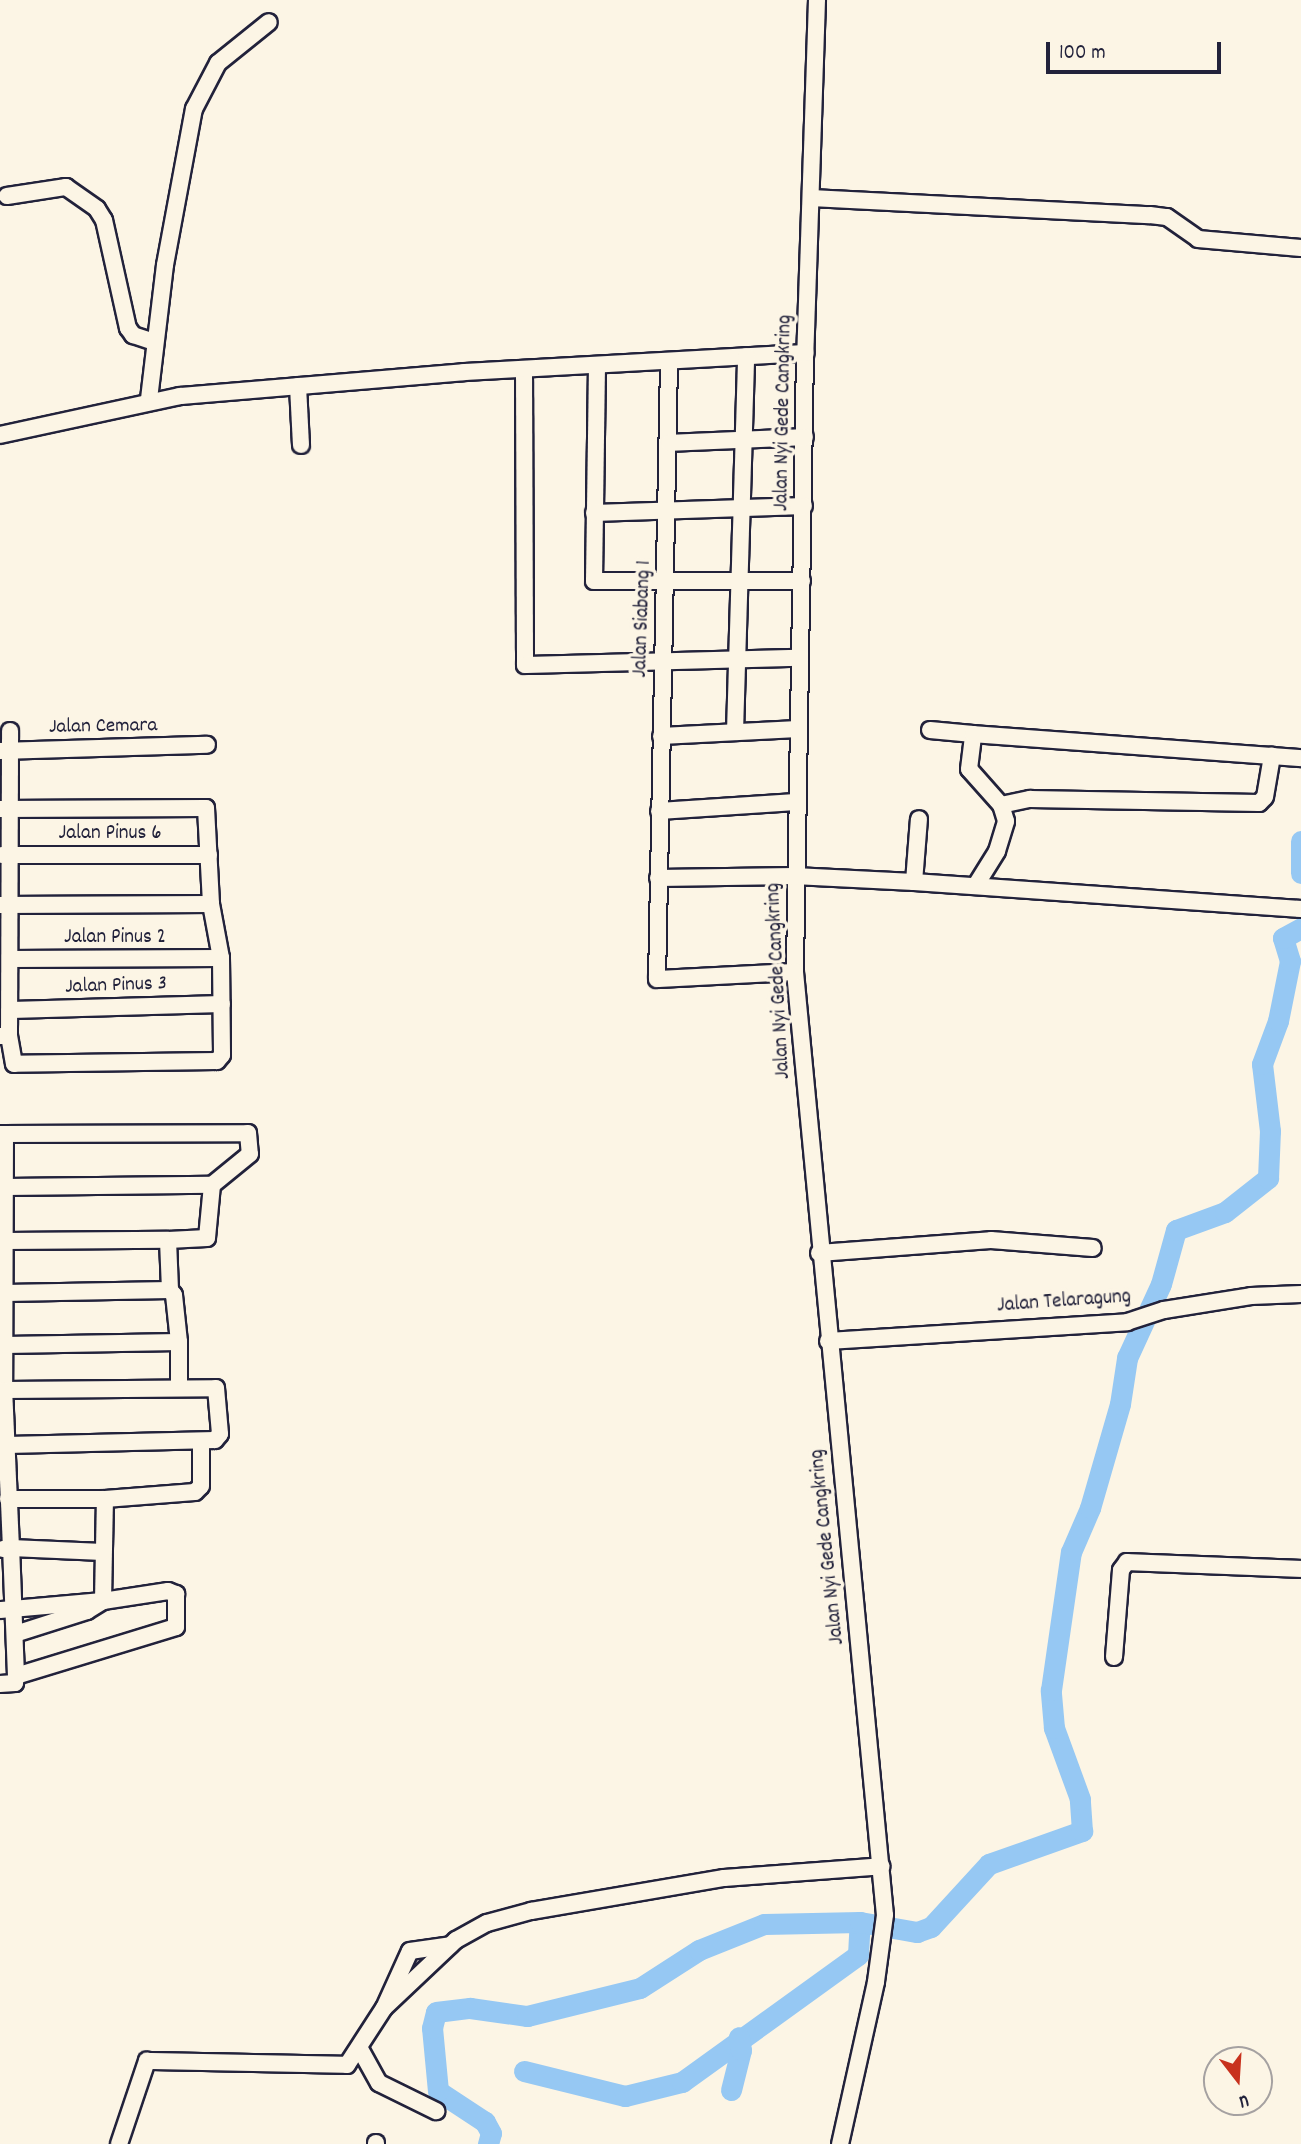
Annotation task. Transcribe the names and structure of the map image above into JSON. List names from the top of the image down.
{
  "streets": {
    "street": [
      "Jalan Nyi Gede Cangkring",
      "Jalan Siabang 1",
      "Jalan Cemara",
      "Jalan Pinus 6",
      "Jalan Pinus 2",
      "Jalan Pinus 3",
      "Jalan Telaragung"
    ]
  },
  "crossings": [
    ["Jalan Nyi Gede Cangkring", "Jalan Siabang 1"],
    ["Jalan Nyi Gede Cangkring", "Jalan Telaragung"]
  ],
  "scale_bar": "100 m",
  "north": "bottom"
}
